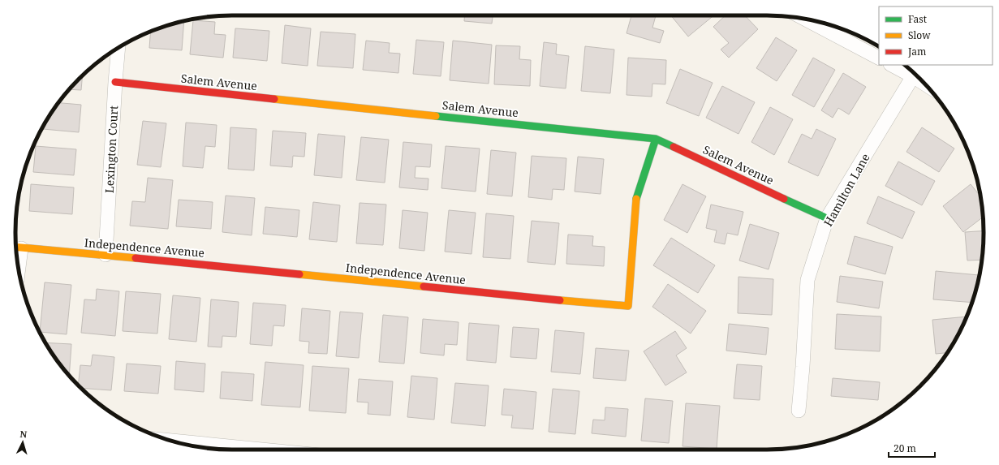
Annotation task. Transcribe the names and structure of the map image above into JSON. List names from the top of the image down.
{
  "streets": {
    "street": [
      "Salem Avenue",
      "Lexington Court",
      "Hamilton Lane",
      "Independence Avenue"
    ]
  },
  "crossings": [
    ["Salem Avenue", "Lexington Court"],
    ["Salem Avenue", "Hamilton Lane"],
    ["Salem Avenue", "Independence Avenue"],
    ["Lexington Court", "Independence Avenue"]
  ],
  "legend": ["Fast", "Slow", "Jam"],
  "scale_bar": "20 m",
  "north": "top"
}
